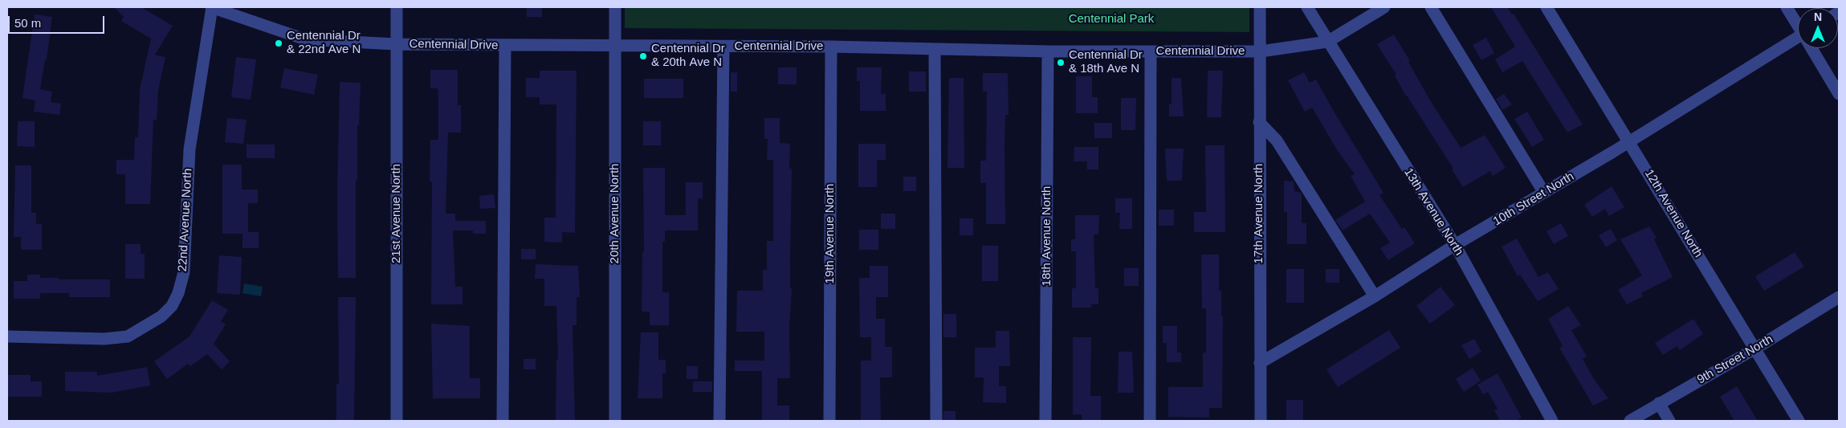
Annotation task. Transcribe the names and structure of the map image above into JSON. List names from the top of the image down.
{
  "streets": {
    "street": [
      "Centennial Drive",
      "10th Street North",
      "13th Avenue North",
      "21st Avenue North",
      "20th Avenue North",
      "17th Avenue North",
      "12th Avenue North",
      "22nd Avenue North",
      "19th Avenue North",
      "18th Avenue North",
      "9th Street North"
    ]
  },
  "crossings": [
    ["Centennial Drive", "13th Avenue North"],
    ["Centennial Drive", "21st Avenue North"],
    ["Centennial Drive", "20th Avenue North"],
    ["Centennial Drive", "17th Avenue North"],
    ["Centennial Drive", "22nd Avenue North"],
    ["Centennial Drive", "19th Avenue North"],
    ["Centennial Drive", "18th Avenue North"],
    ["10th Street North", "13th Avenue North"],
    ["10th Street North", "17th Avenue North"],
    ["10th Street North", "12th Avenue North"],
    ["12th Avenue North", "9th Street North"]
  ],
  "parks": ["Centennial Park"],
  "places": ["Centennial Dr & 22nd Ave N", "Centennial Dr & 20th Ave N", "Centennial Dr & 18th Ave N"],
  "scale_bar": "50 m",
  "north": "top"
}
